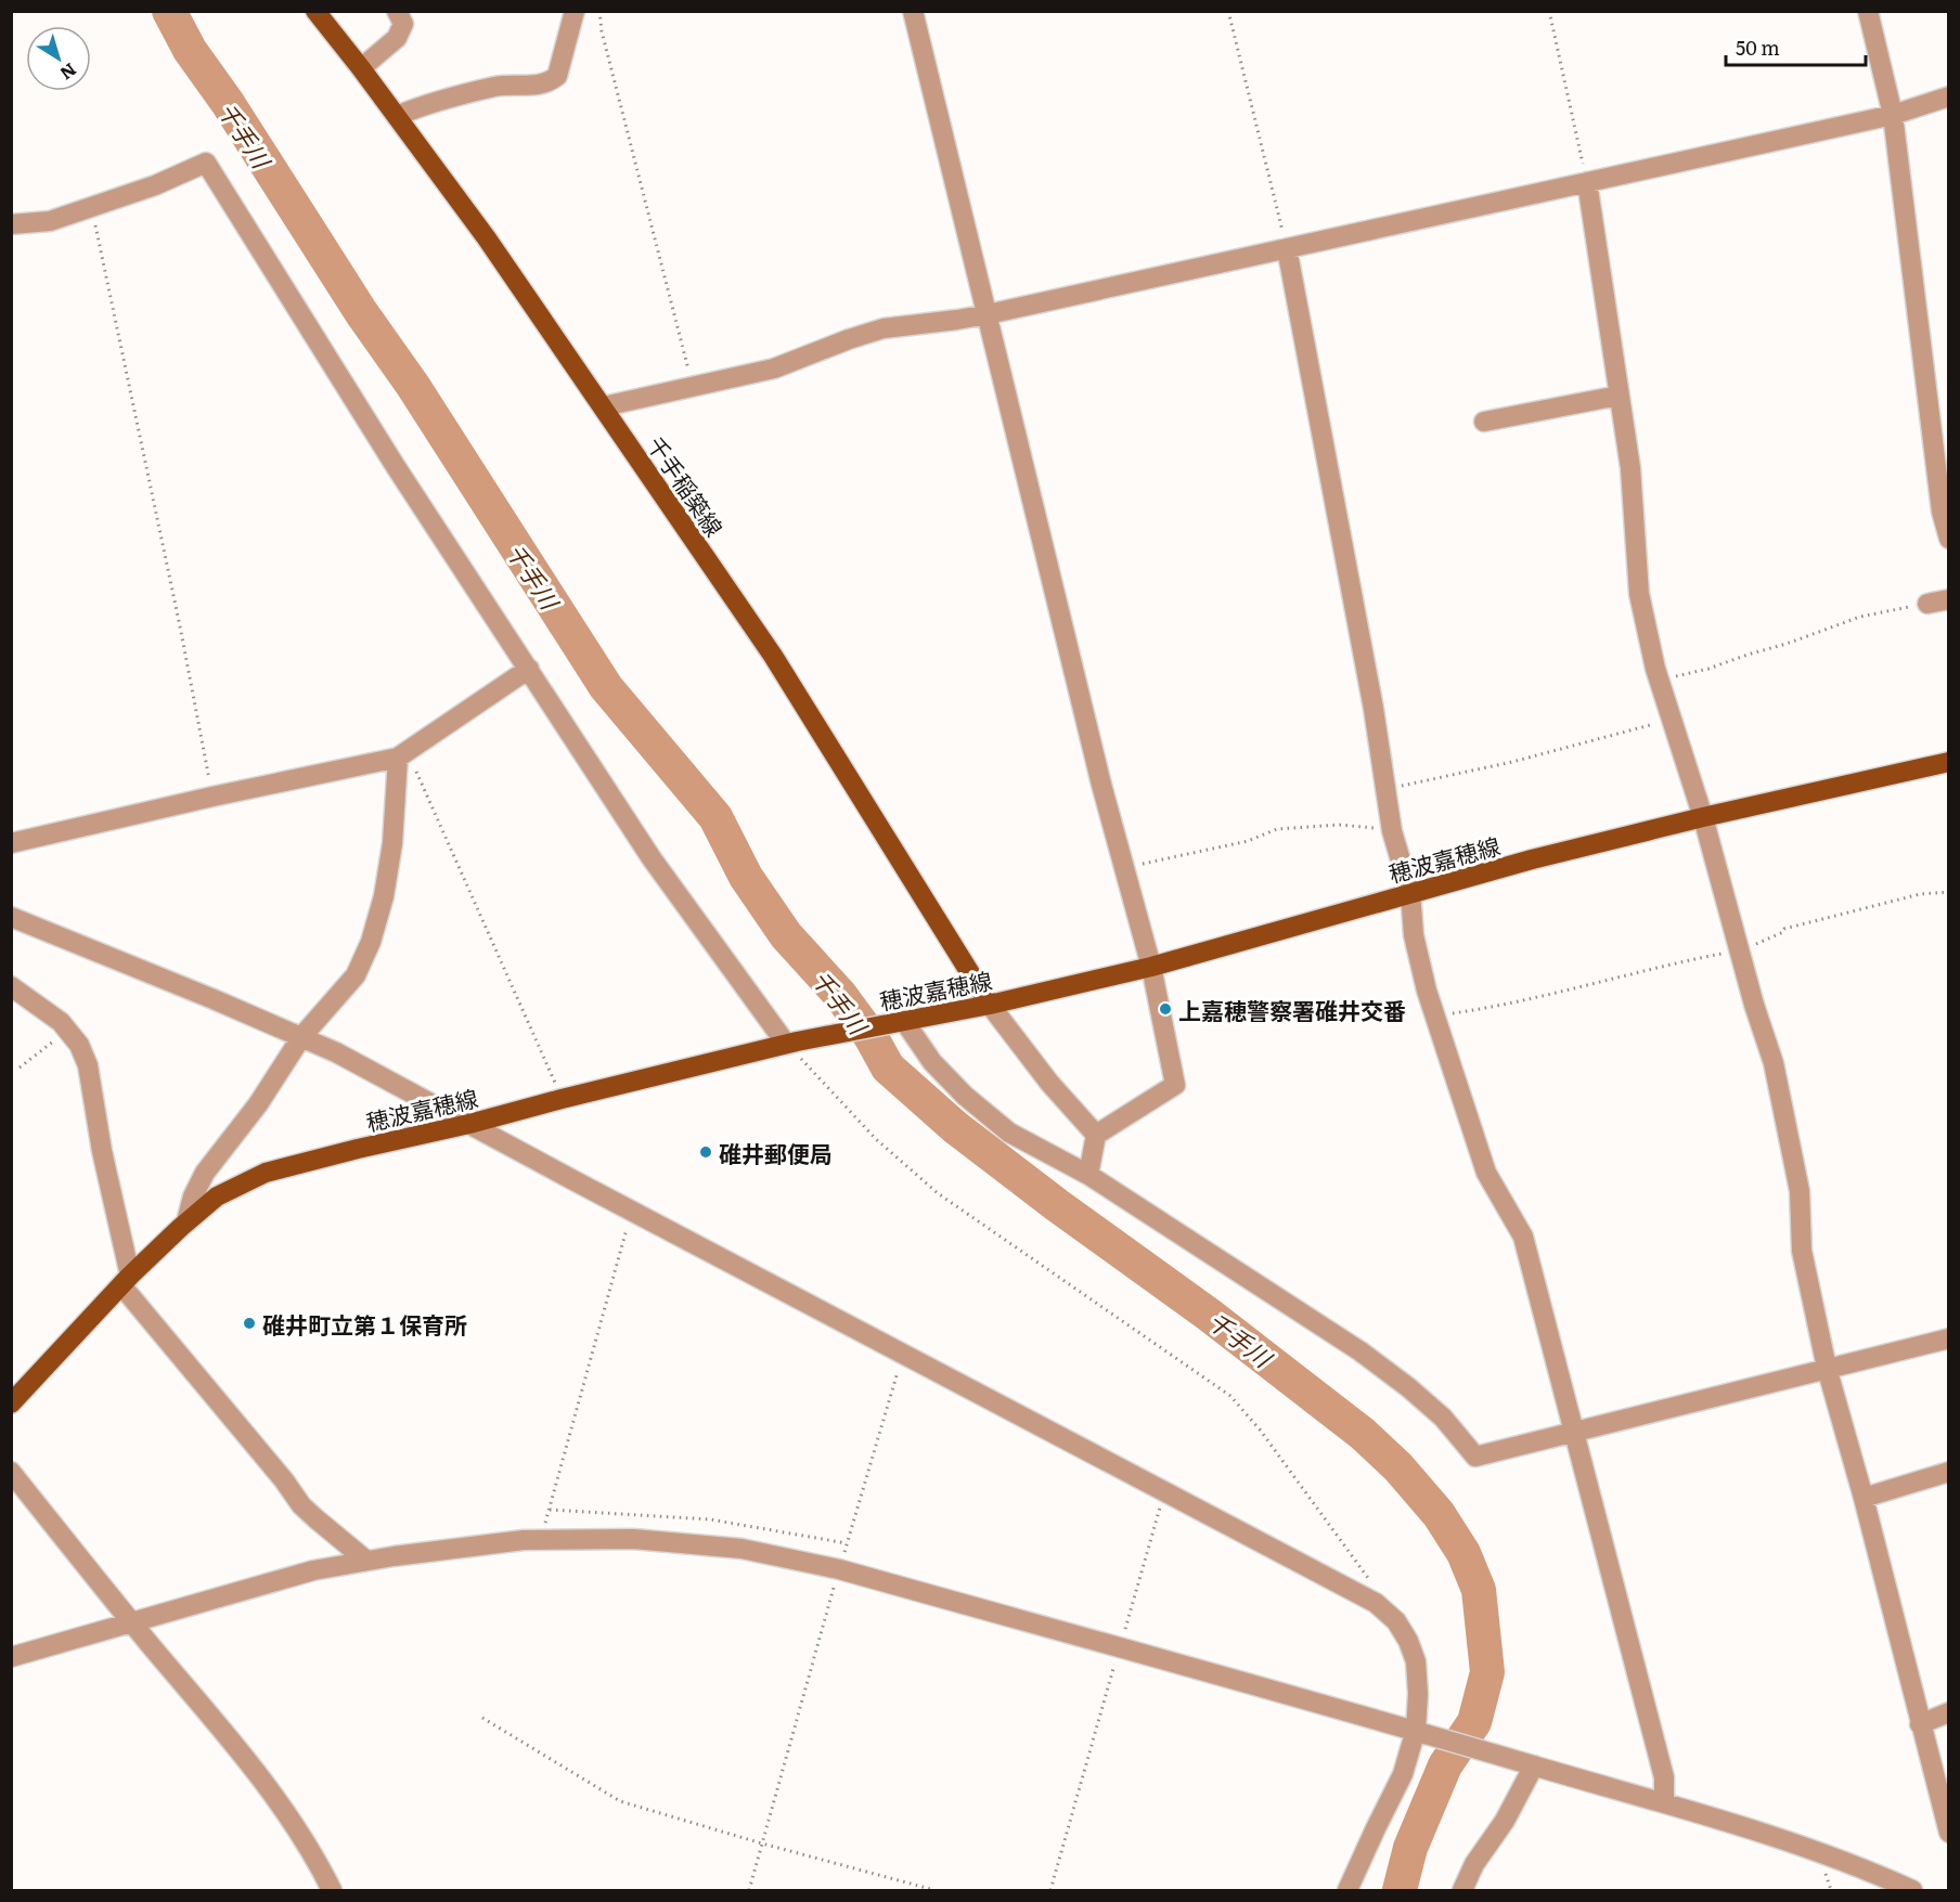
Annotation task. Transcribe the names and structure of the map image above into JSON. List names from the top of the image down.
{
  "streets": {
    "main road": ["千手稲築線", "穂波嘉穂線"]
  },
  "crossings": [
    ["千手稲築線", "穂波嘉穂線"]
  ],
  "water": ["千手川"],
  "places": ["上嘉穂警察署碓井交番", "碓井郵便局", "碓井町立第１保育所"],
  "scale_bar": "50 m",
  "north": "bottom right"
}
